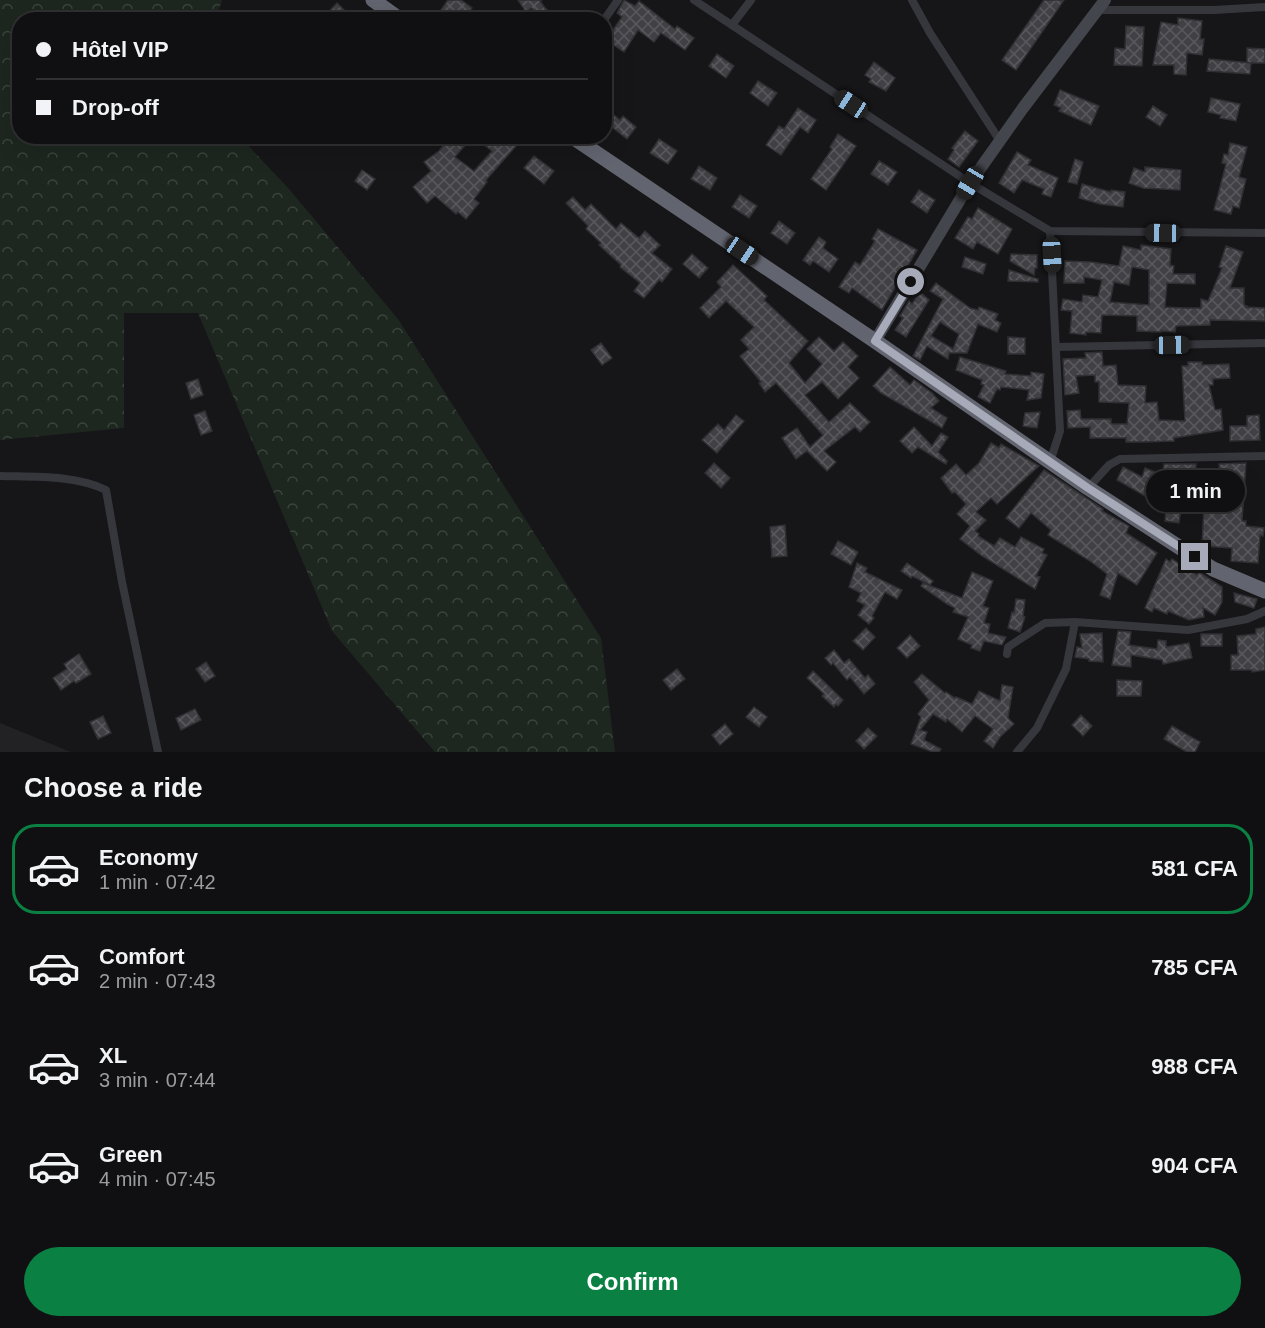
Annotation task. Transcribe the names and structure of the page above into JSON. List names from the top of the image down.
{
  "page": {
    "banner": ["Hôtel VIP", "Drop-off"],
    "bubble": "1 min",
    "heading": "Choose a ride",
    "list": [
      {
        "name": "Economy",
        "note": "1 min · 07:42",
        "value": "581 CFA"
      },
      {
        "name": "Comfort",
        "note": "2 min · 07:43",
        "value": "785 CFA"
      },
      {
        "name": "XL",
        "note": "3 min · 07:44",
        "value": "988 CFA"
      },
      {
        "name": "Green",
        "note": "4 min · 07:45",
        "value": "904 CFA"
      }
    ],
    "buttons": "Confirm"
  }
}
